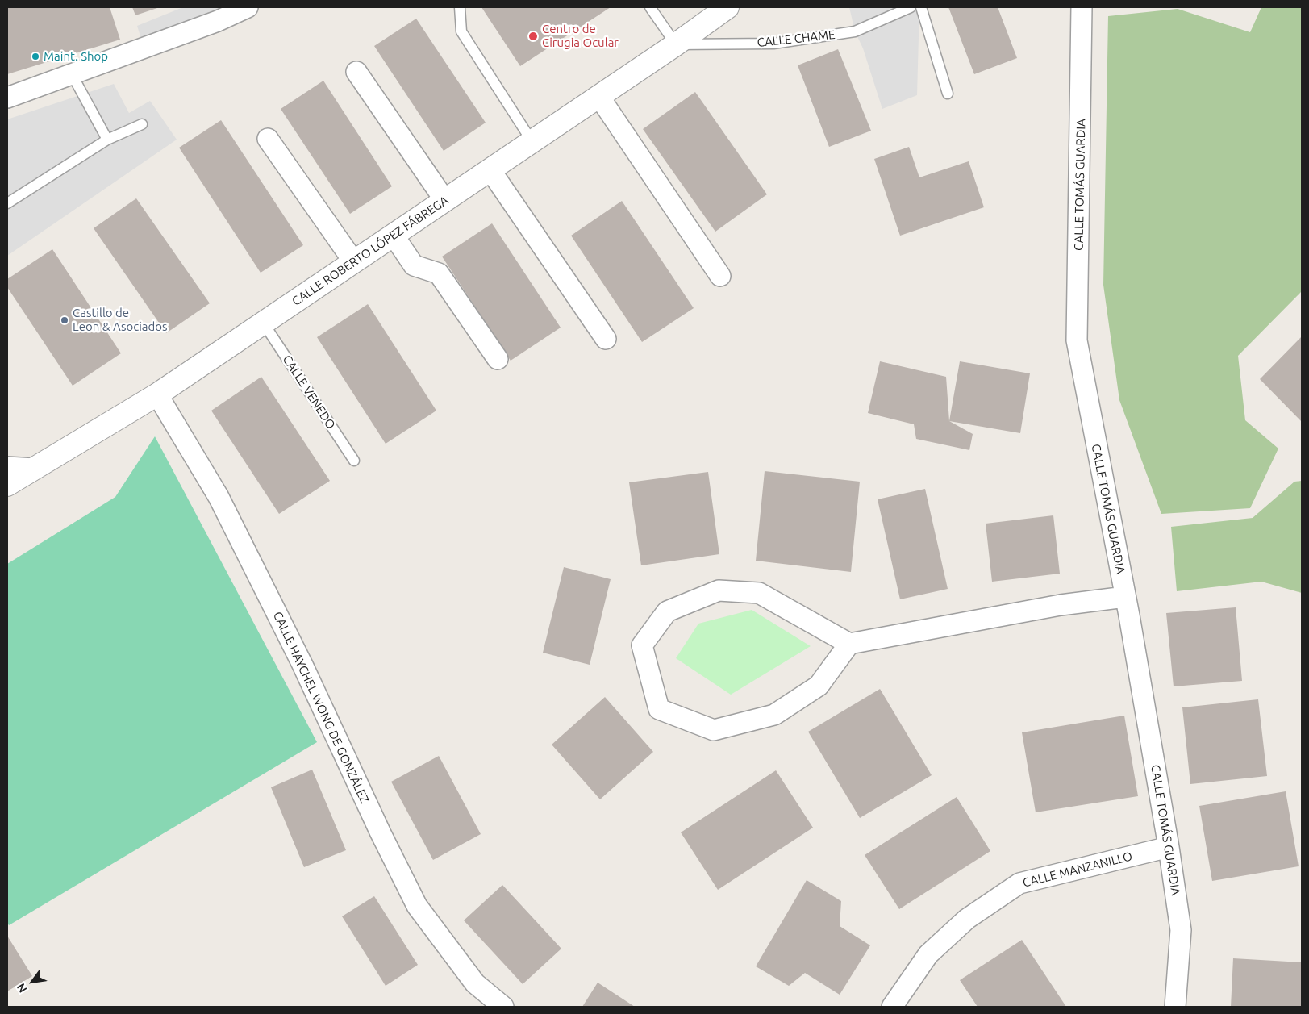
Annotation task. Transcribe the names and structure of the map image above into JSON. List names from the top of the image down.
{
  "streets": {
    "street": [
      "CALLE TOMÁS GUARDIA",
      "CALLE ROBERTO LÓPEZ FÁBREGA",
      "CALLE HAYCHEL WONG DE GONZÁLEZ",
      "CALLE MANZANILLO"
    ],
    "lane": ["CALLE CHAME", "CALLE VENEDO"]
  },
  "crossings": [
    ["CALLE CHAME", "CALLE ROBERTO LÓPEZ FÁBREGA"],
    ["CALLE TOMÁS GUARDIA", "CALLE MANZANILLO"],
    ["CALLE ROBERTO LÓPEZ FÁBREGA", "CALLE VENEDO"],
    ["CALLE ROBERTO LÓPEZ FÁBREGA", "CALLE HAYCHEL WONG DE GONZÁLEZ"]
  ],
  "places": ["Centro de Cirugia Ocular", "Maint. Shop", "Castillo de Leon & Asociados"],
  "north": "bottom left"
}
